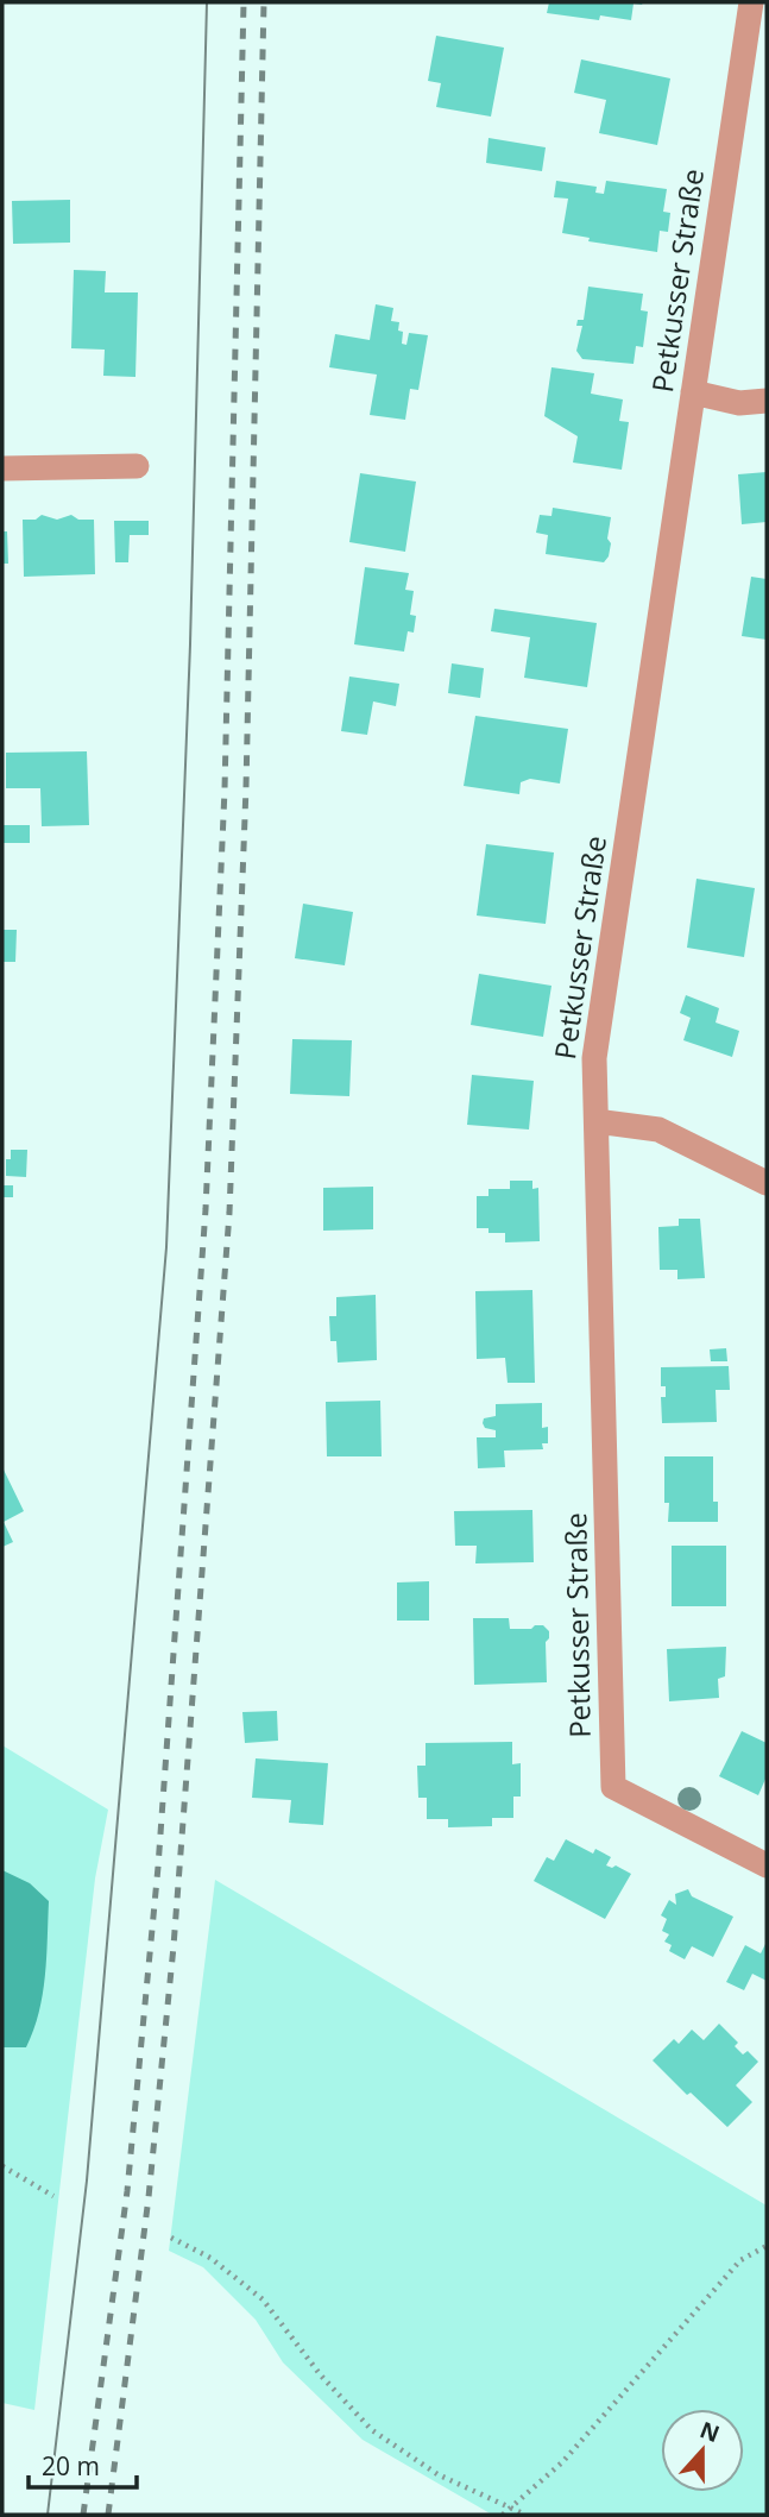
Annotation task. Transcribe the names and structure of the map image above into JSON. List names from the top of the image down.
{
  "streets": {
    "street": ["Petkusser Straße"]
  },
  "scale_bar": "20 m",
  "north": "top"
}
